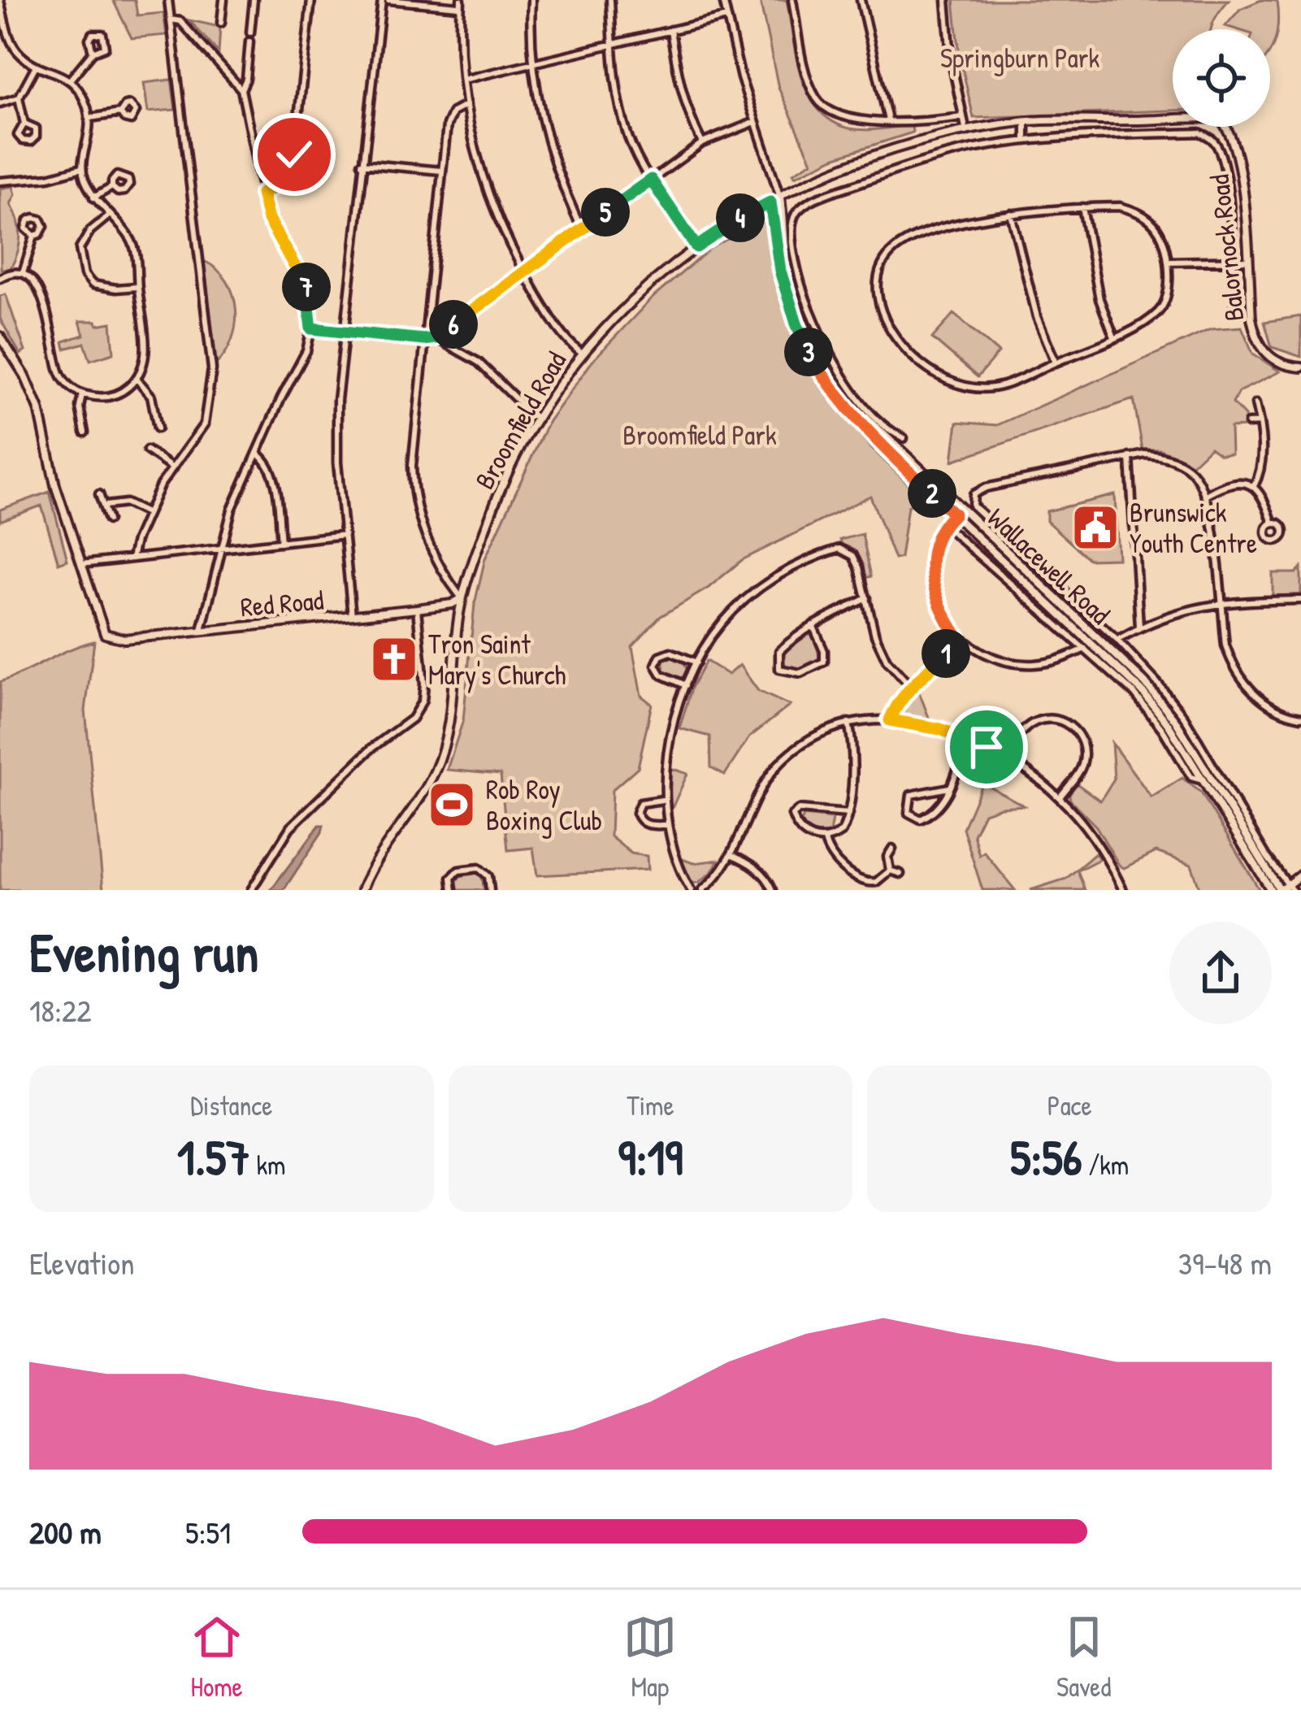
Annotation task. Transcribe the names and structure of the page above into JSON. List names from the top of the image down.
{
  "streets": {
    "street": [
      "Balornock Road",
      "Broomfield Road",
      "Wallacewell Road",
      "Red Road"
    ]
  },
  "crossings": [
    ["Balornock Road", "Broomfield Road"],
    ["Broomfield Road", "Wallacewell Road"],
    ["Broomfield Road", "Red Road"]
  ],
  "parks": ["Springburn Park", "Broomfield Park"],
  "places": {
    "public building": ["Brunswick Youth Centre"],
    "church": ["Tron Saint Mary's Church"],
    "sports": ["Rob Roy Boxing Club"]
  },
  "page": {
    "pins": [
      "5",
      "4",
      "7",
      "6",
      "3",
      "2",
      "1"
    ],
    "heading": ["Evening run", "18:22"],
    "stats": [
      ["Distance", "1.57 km"],
      ["Time", "9:19"],
      ["Pace", "5:56 /km"]
    ],
    "chart": ["Elevation", "39–48 m"],
    "list": [
      {
        "name": "200 m",
        "note": "5:51"
      }
    ],
    "tabs": ["Home", "Map", "Saved"]
  }
}
